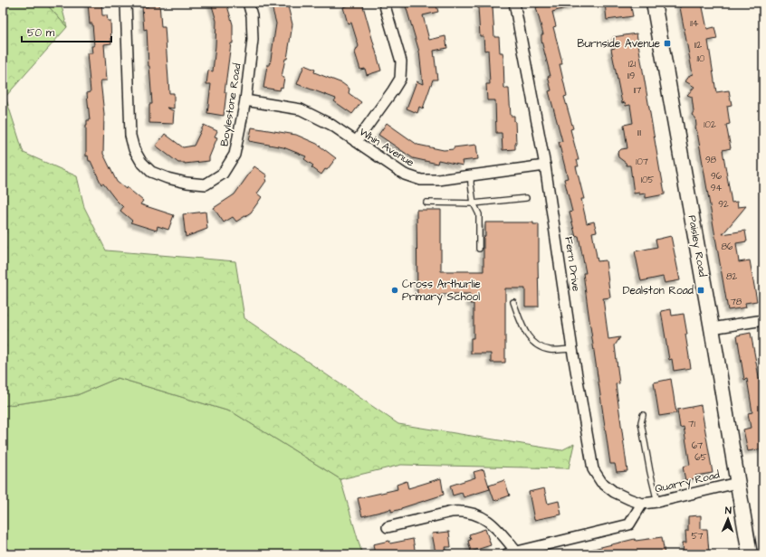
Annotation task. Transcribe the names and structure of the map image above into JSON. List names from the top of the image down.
{
  "streets": {
    "main road": ["Paisley Road"],
    "street": [
      "Boylestone Road",
      "Whin Avenue",
      "Fern Drive",
      "Quarry Road"
    ]
  },
  "crossings": [
    ["Boylestone Road", "Whin Avenue"],
    ["Whin Avenue", "Fern Drive"],
    ["Paisley Road", "Quarry Road"],
    ["Fern Drive", "Quarry Road"]
  ],
  "places": {
    "transit": ["Burnside Avenue", "Dealston Road"],
    "other": ["Cross Arthurlie Primary School"]
  },
  "house_numbers": [
    "114",
    "112",
    "110",
    "121",
    "119",
    "117",
    "102",
    "111",
    "98",
    "107",
    "96",
    "105",
    "94",
    "92",
    "86",
    "82",
    "78",
    "71",
    "67",
    "65",
    "57"
  ],
  "scale_bar": "50 m",
  "north": "top"
}
